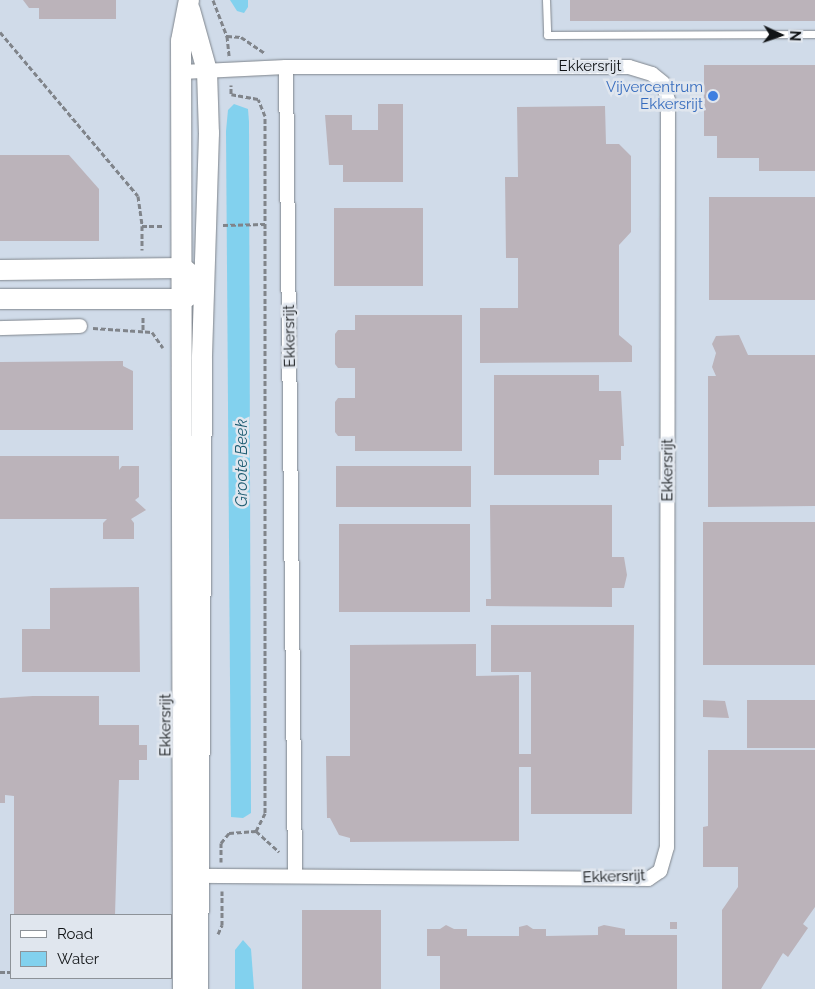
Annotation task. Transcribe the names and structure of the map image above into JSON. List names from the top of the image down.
{
  "streets": {
    "main road": ["Ekkersrijt"]
  },
  "water": ["Groote Beek"],
  "places": ["Vijvercentrum Ekkersrijt"],
  "legend": ["Road", "Water"],
  "north": "right"
}
